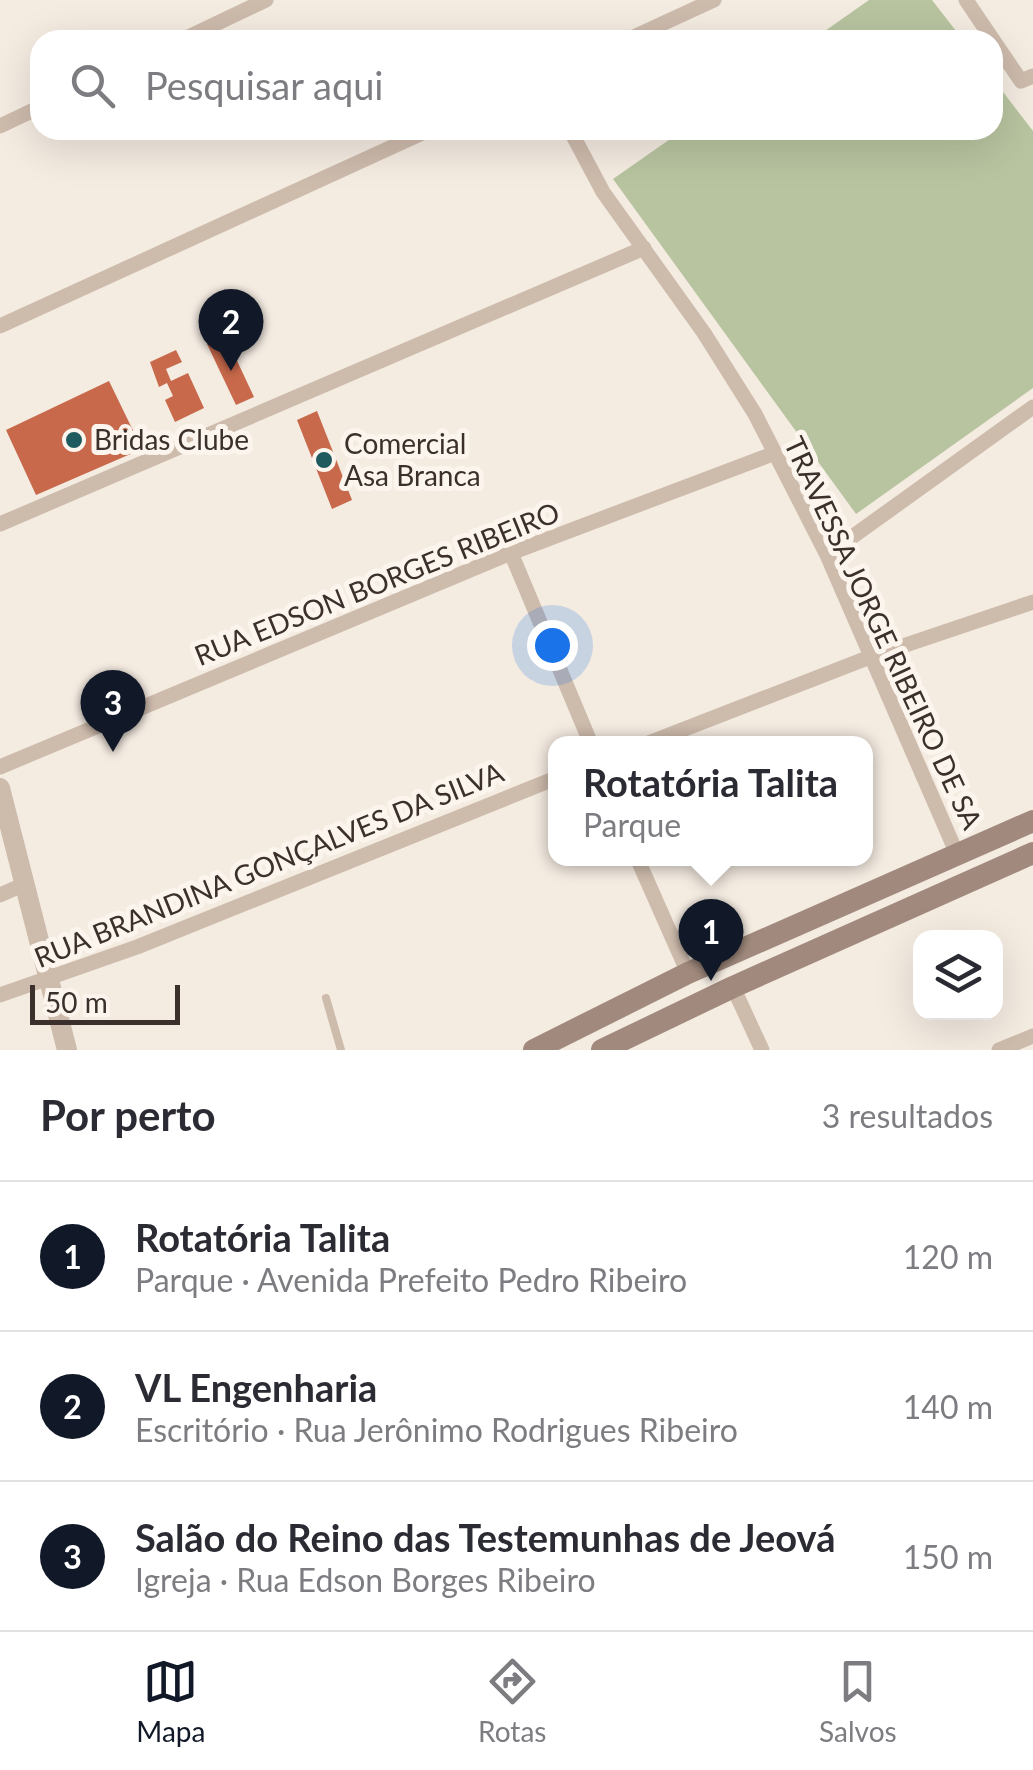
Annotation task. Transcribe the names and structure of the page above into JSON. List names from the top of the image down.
{
  "streets": {
    "street": ["RUA EDSON BORGES RIBEIRO", "TRAVESSA JORGE RIBEIRO DE SA", "RUA BRANDINA GONÇALVES DA SILVA"]
  },
  "crossings": [
    ["RUA EDSON BORGES RIBEIRO", "TRAVESSA JORGE RIBEIRO DE SA"]
  ],
  "places": ["Bridas Clube", "Comercial Asa Branca"],
  "scale_bar": "50 m",
  "page": {
    "search": "Pesquisar aqui",
    "pins": ["2", "3", "1"],
    "popup": ["Rotatória Talita", "Parque"],
    "scale": "50 m",
    "heading": ["Por perto", "3 resultados"],
    "list": [
      {
        "mark": "1",
        "name": "Rotatória Talita",
        "note": "Parque · Avenida Prefeito Pedro Ribeiro",
        "value": "120 m"
      },
      {
        "mark": "2",
        "name": "VL Engenharia",
        "note": "Escritório · Rua Jerônimo Rodrigues Ribeiro",
        "value": "140 m"
      },
      {
        "mark": "3",
        "name": "Salão do Reino das Testemunhas de Jeová",
        "note": "Igreja · Rua Edson Borges Ribeiro",
        "value": "150 m"
      }
    ],
    "nav": ["Mapa", "Rotas", "Salvos"]
  }
}
